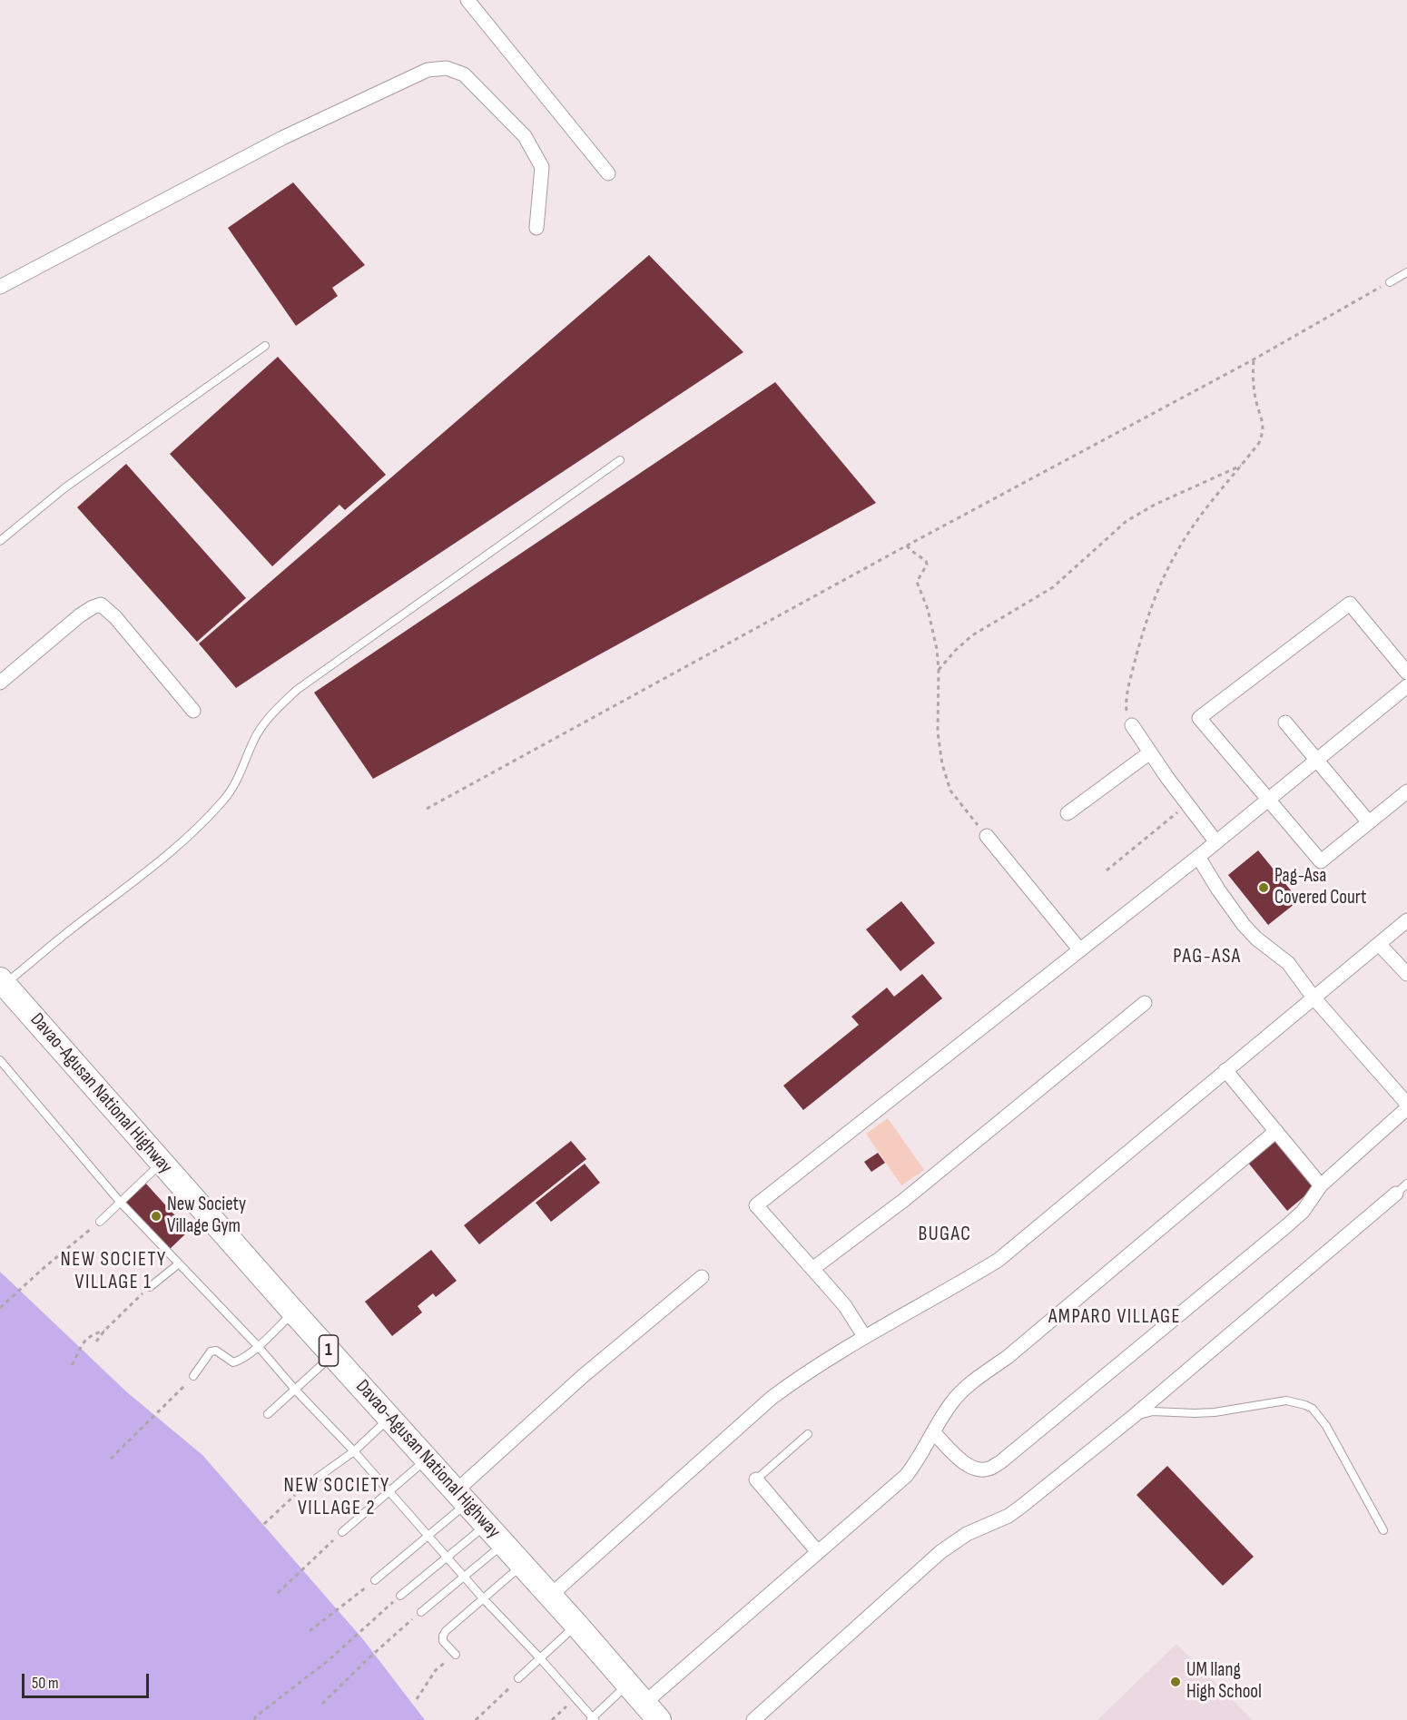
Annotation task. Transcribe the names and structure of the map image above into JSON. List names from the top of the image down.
{
  "streets": {
    "highway": ["Davao-Agusan National Highway", "1"]
  },
  "districts": [
    "PAG-ASA",
    "BUGAC",
    "NEW SOCIETY VILLAGE 1",
    "AMPARO VILLAGE",
    "NEW SOCIETY VILLAGE 2"
  ],
  "places": ["Pag-Asa Covered Court", "New Society Village Gym", "UM Ilang High School"],
  "scale_bar": "50 m"
}
